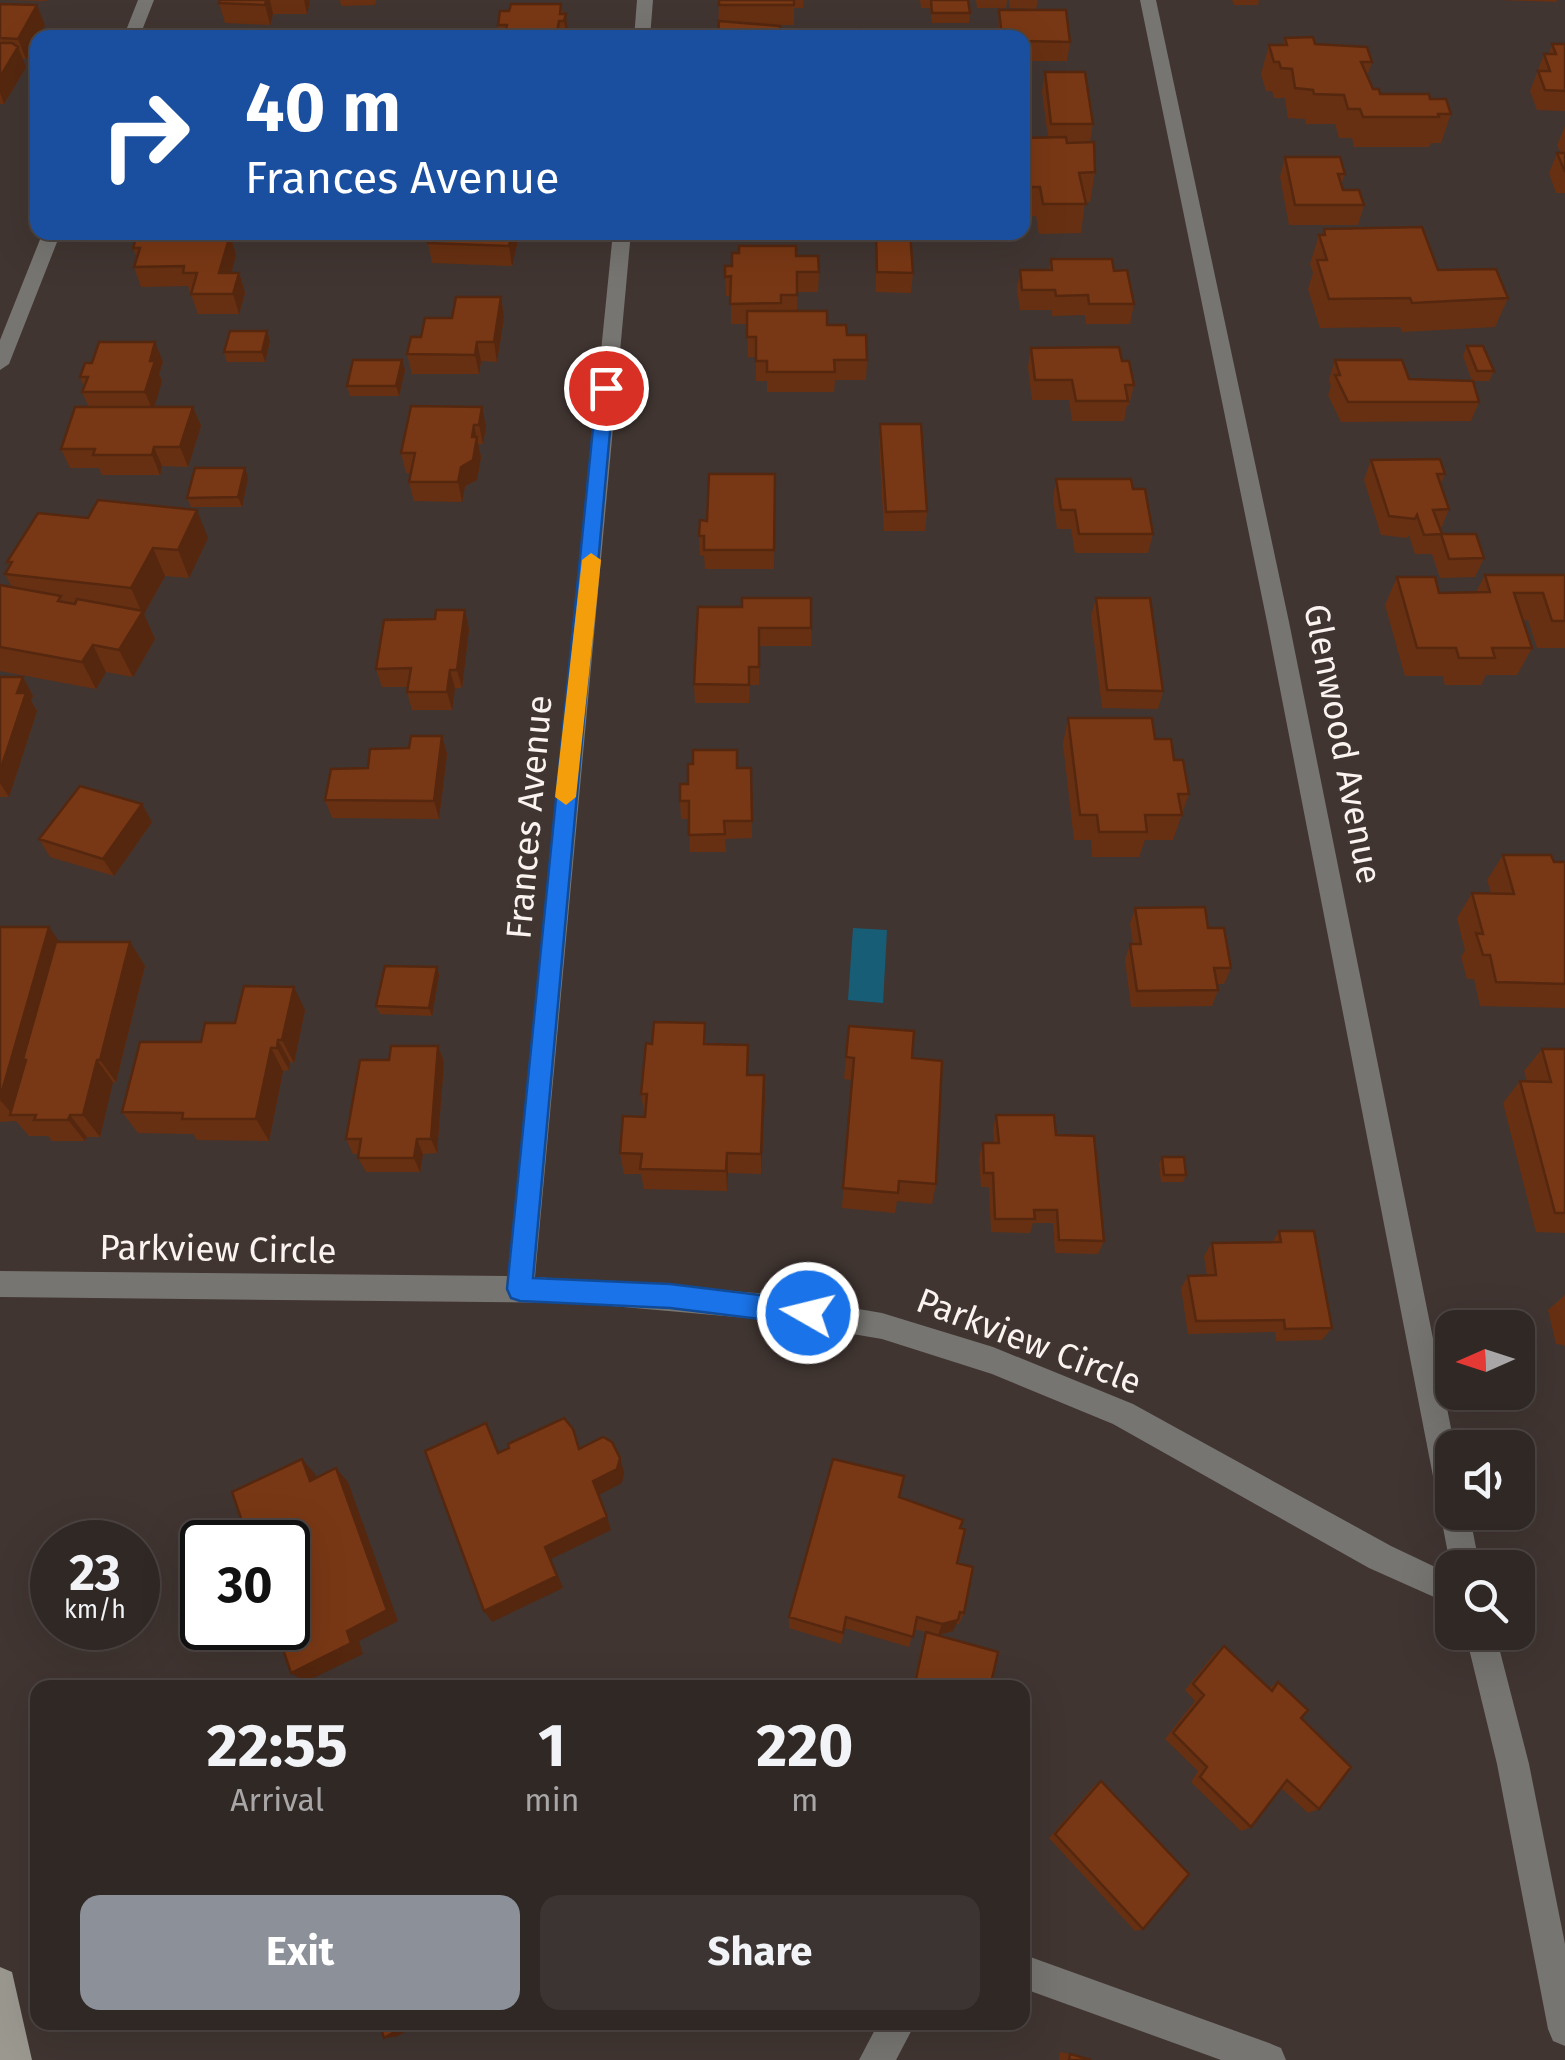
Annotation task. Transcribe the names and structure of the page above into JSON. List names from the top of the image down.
{
  "streets": {
    "street": ["Glenwood Avenue", "Frances Avenue", "Parkview Circle"]
  },
  "crossings": [
    ["Frances Avenue", "Parkview Circle"]
  ],
  "north": "left",
  "page": {
    "turn": ["40 m", "Frances Avenue"],
    "speed": "23 km/h",
    "limit": "30",
    "eta": [
      "22:55",
      "Arrival",
      "1",
      "min",
      "220",
      "m"
    ],
    "buttons": ["Exit", "Share"]
  }
}
